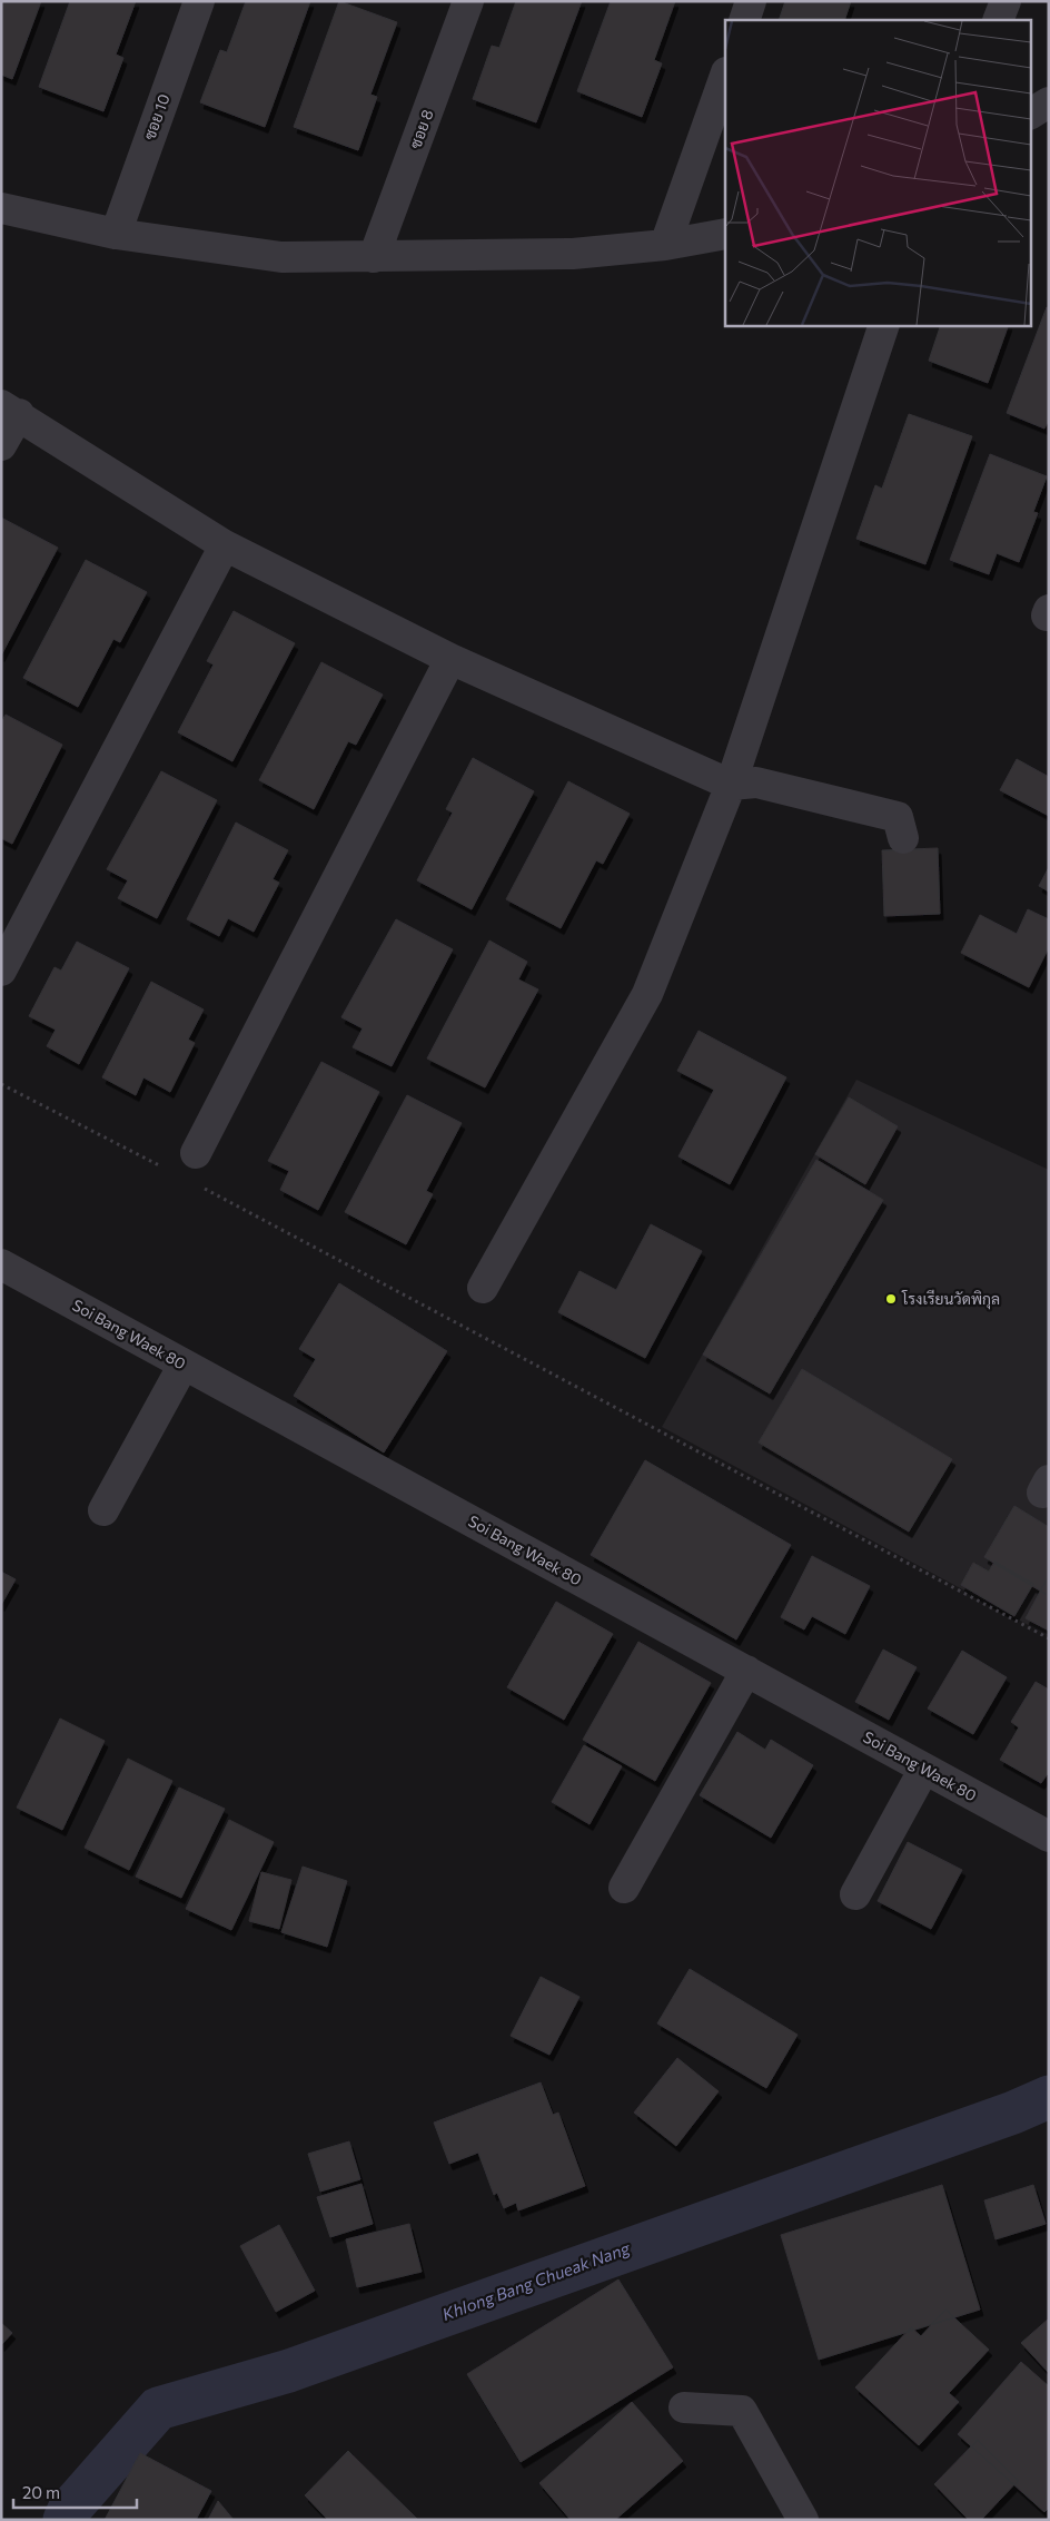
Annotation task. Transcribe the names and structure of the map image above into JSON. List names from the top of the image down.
{
  "streets": {
    "street": ["ซอย 10", "ซอย 8", "Soi Bang Waek 80"]
  },
  "water": ["Khlong Bang Chueak Nang"],
  "places": ["โรงเรียนวัดพิกุล"],
  "scale_bar": "20 m"
}
